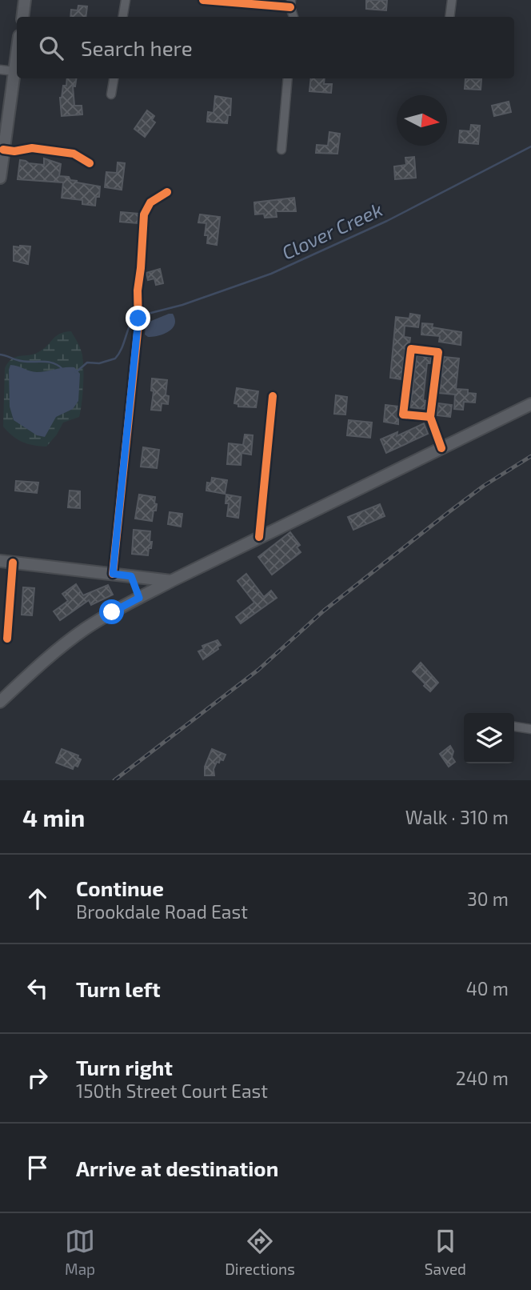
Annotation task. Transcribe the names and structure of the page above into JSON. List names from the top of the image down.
{
  "water": ["Clover Creek"],
  "north": "right",
  "page": {
    "search": "Search here",
    "heading": ["4 min", "Walk · 310 m"],
    "list": [
      ["Continue", "Brookdale Road East", "30 m"],
      ["Turn left", "40 m"],
      ["Turn right", "150th Street Court East", "240 m"],
      "Arrive at destination"
    ],
    "nav": ["Map", "Directions", "Saved"]
  }
}
